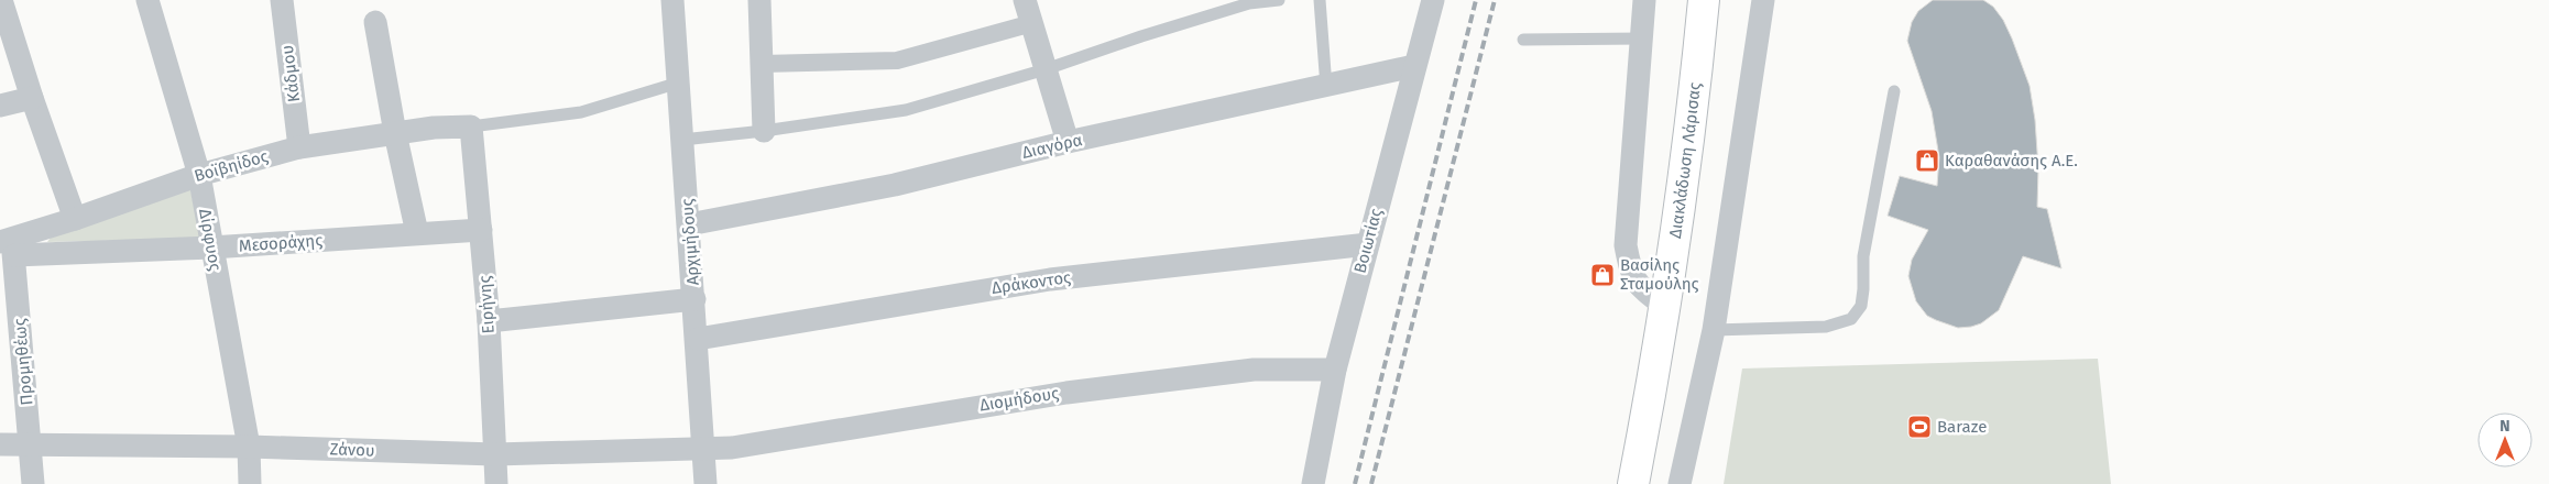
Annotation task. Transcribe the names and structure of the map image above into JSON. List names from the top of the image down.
{
  "streets": {
    "main road": ["Διακλάδωση Λάρισας"],
    "street": [
      "Κάδμου",
      "Διαγόρα",
      "Βοϊβηίδος",
      "Δίρφυος",
      "Βοιωτίας",
      "Αρχιμήδους",
      "Μεσοράχης",
      "Δράκοντος",
      "Ειρήνης",
      "Προμηθέως",
      "Διομήδους",
      "Ζάνου"
    ]
  },
  "crossings": [
    ["Κάδμου", "Βοϊβηίδος"],
    ["Διαγόρα", "Βοιωτίας"],
    ["Διαγόρα", "Αρχιμήδους"],
    ["Βοϊβηίδος", "Δίρφυος"],
    ["Βοϊβηίδος", "Μεσοράχης"],
    ["Βοϊβηίδος", "Ειρήνης"],
    ["Βοϊβηίδος", "Προμηθέως"],
    ["Δίρφυος", "Μεσοράχης"],
    ["Δίρφυος", "Ζάνου"],
    ["Βοιωτίας", "Δράκοντος"],
    ["Βοιωτίας", "Διομήδους"],
    ["Αρχιμήδους", "Δράκοντος"],
    ["Αρχιμήδους", "Διομήδους"],
    ["Αρχιμήδους", "Ζάνου"],
    ["Μεσοράχης", "Ειρήνης"],
    ["Μεσοράχης", "Προμηθέως"],
    ["Ειρήνης", "Ζάνου"],
    ["Προμηθέως", "Ζάνου"],
    ["Διομήδους", "Ζάνου"]
  ],
  "places": {
    "shop": ["Καραθανάσης Α.Ε.", "Βασίλης Σταμούλης"],
    "sports": ["Baraze"]
  },
  "north": "top"
}
